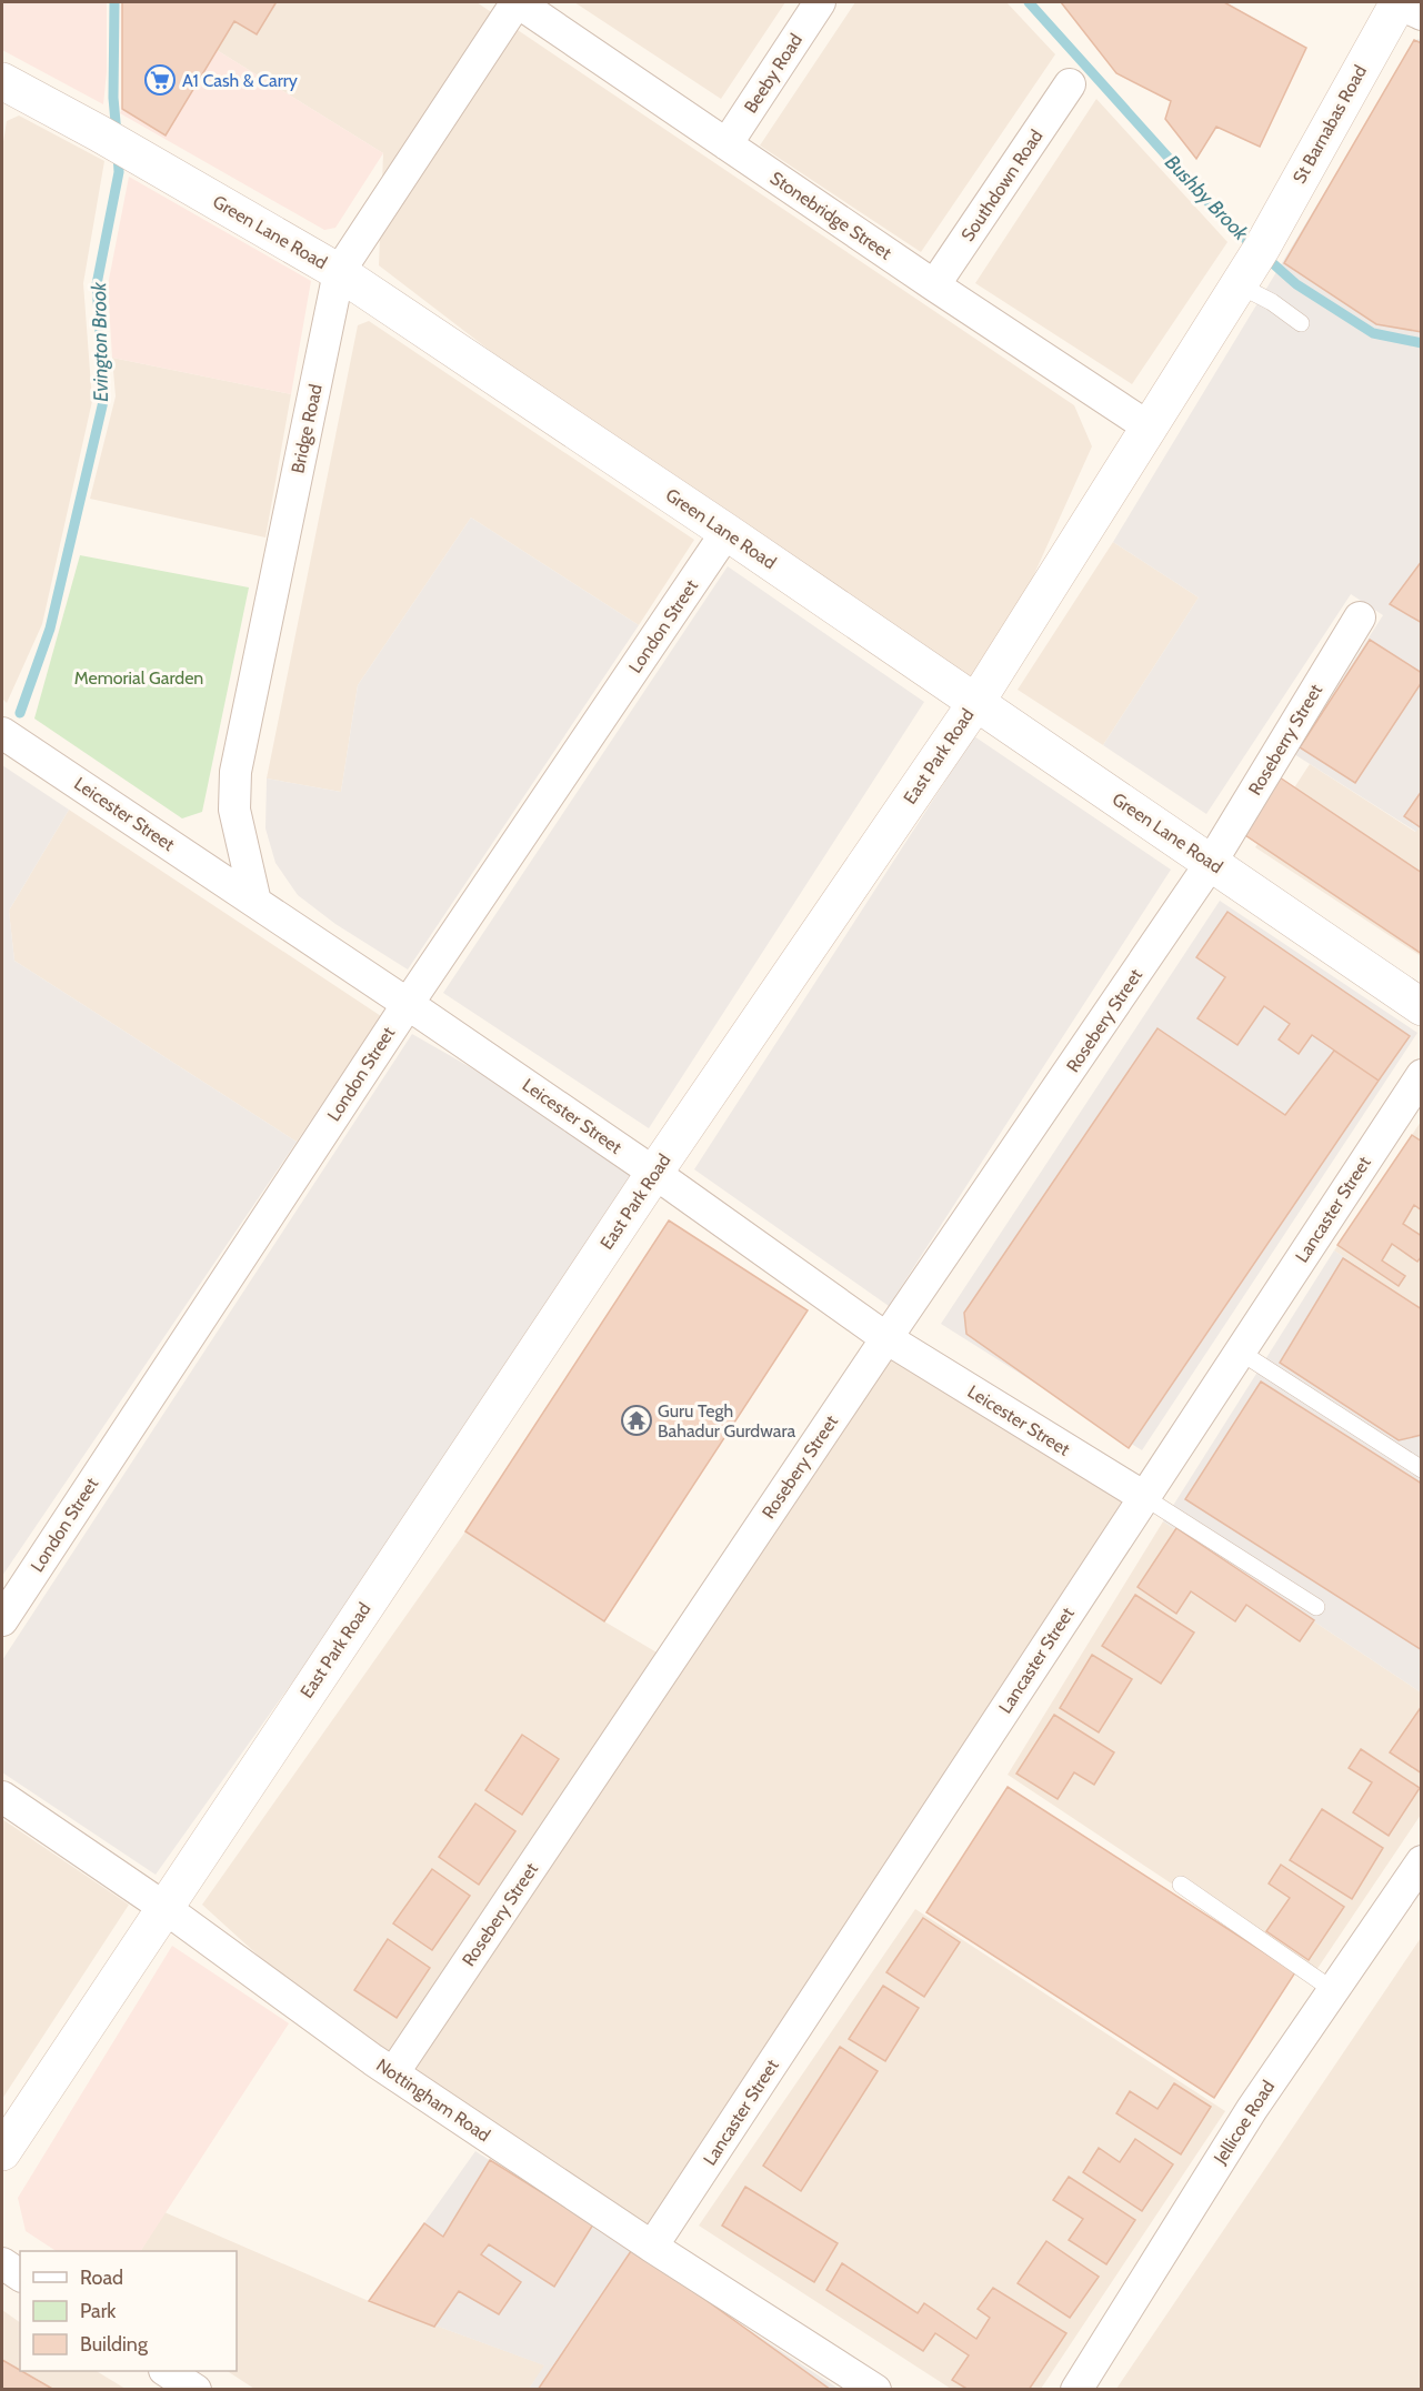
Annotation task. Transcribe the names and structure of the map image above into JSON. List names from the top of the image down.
{
  "streets": {
    "main road": ["St Barnabas Road", "Green Lane Road", "East Park Road"],
    "street": [
      "Beeby Road",
      "Southdown Road",
      "Stonebridge Street",
      "Bridge Road",
      "London Street",
      "Roseberry Street",
      "Leicester Street",
      "Rosebery Street",
      "Lancaster Street",
      "Nottingham Road",
      "Jellicoe Road"
    ]
  },
  "crossings": [
    ["Beeby Road", "Stonebridge Street"],
    ["St Barnabas Road", "East Park Road"],
    ["Southdown Road", "Stonebridge Street"],
    ["Stonebridge Street", "Bridge Road"],
    ["Stonebridge Street", "East Park Road"],
    ["Green Lane Road", "Bridge Road"],
    ["Green Lane Road", "London Street"],
    ["Green Lane Road", "Roseberry Street"],
    ["Green Lane Road", "East Park Road"],
    ["Green Lane Road", "Rosebery Street"],
    ["Bridge Road", "Leicester Street"],
    ["London Street", "Leicester Street"],
    ["Roseberry Street", "Rosebery Street"],
    ["East Park Road", "Leicester Street"],
    ["East Park Road", "Nottingham Road"],
    ["Leicester Street", "Rosebery Street"],
    ["Leicester Street", "Lancaster Street"],
    ["Rosebery Street", "Nottingham Road"],
    ["Lancaster Street", "Nottingham Road"]
  ],
  "water": ["Bushby Brook", "Evington Brook"],
  "parks": ["Memorial Garden"],
  "places": {
    "supermarket": ["A1 Cash & Carry"],
    "temple": ["Guru Tegh Bahadur Gurdwara"]
  },
  "legend": ["Road", "Park", "Building"]
}
